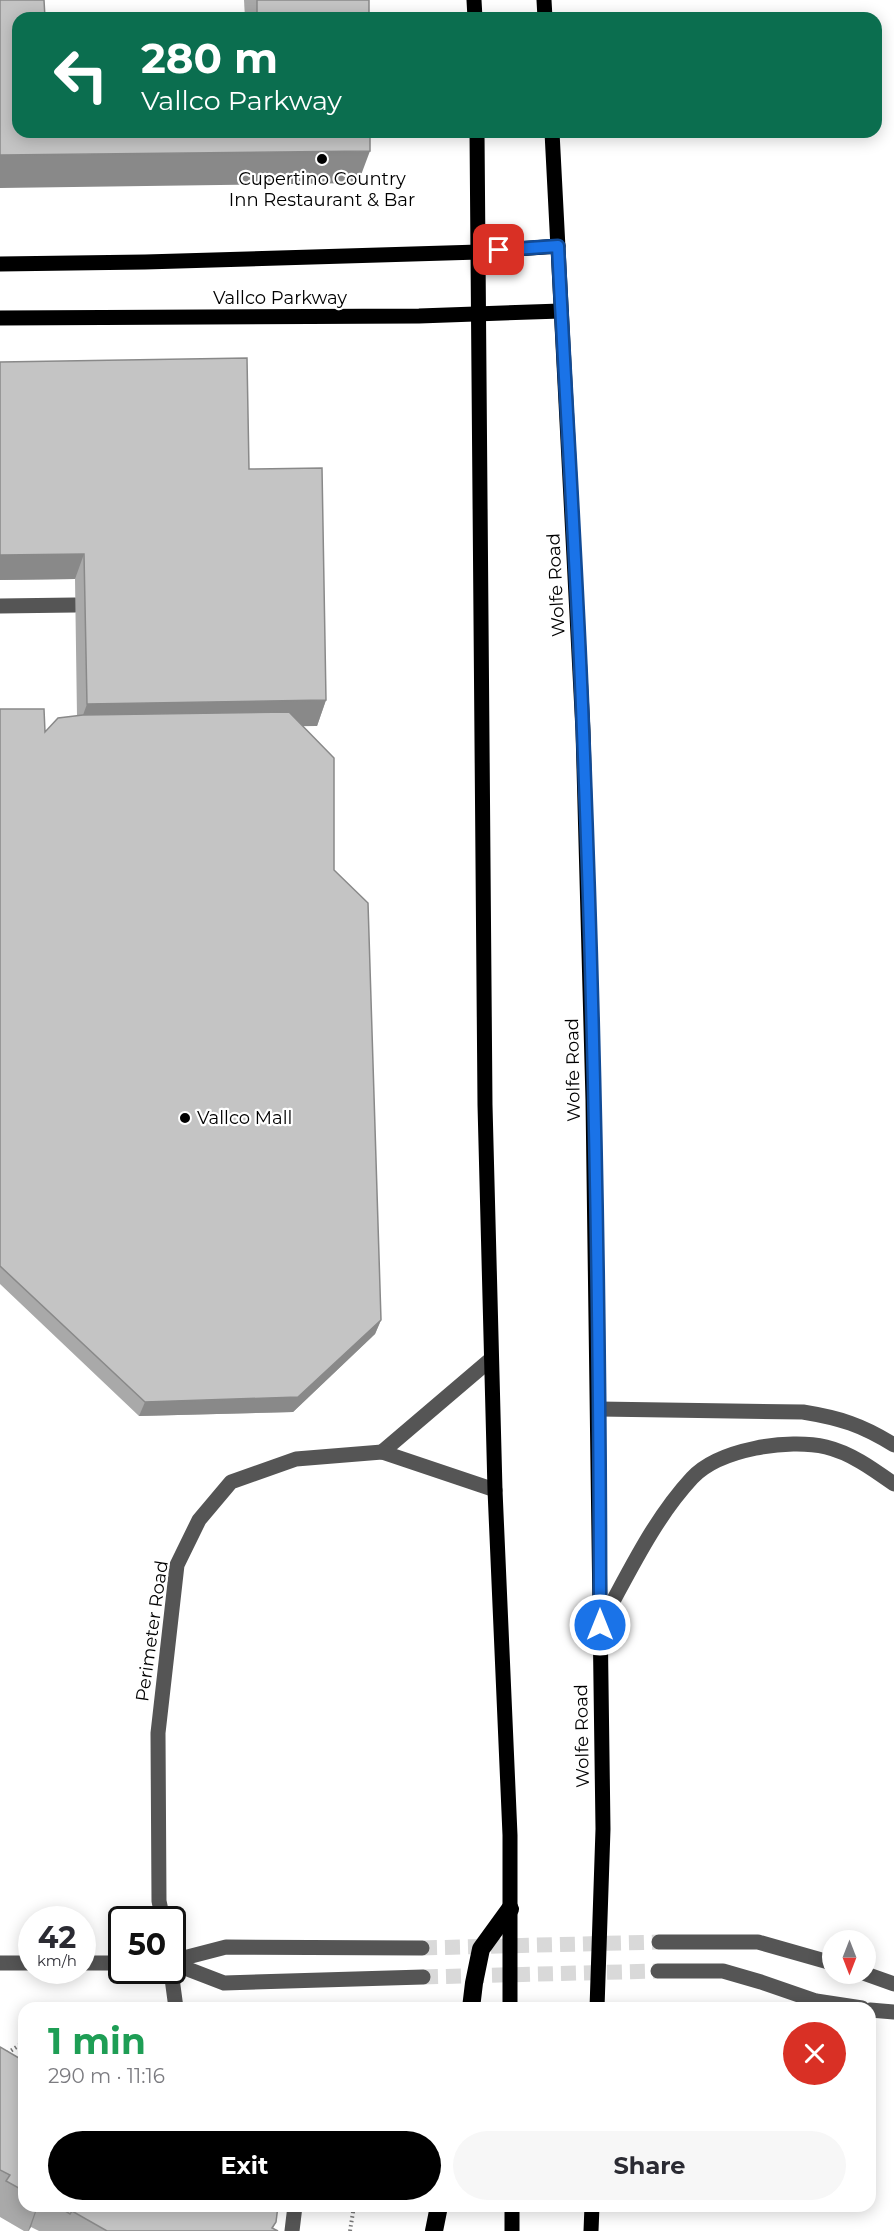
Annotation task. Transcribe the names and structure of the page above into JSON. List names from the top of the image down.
{
  "streets": {
    "main road": ["Vallco Parkway", "Wolfe Road"],
    "lane": ["Perimeter Road"]
  },
  "crossings": [
    ["Vallco Parkway", "Wolfe Road"]
  ],
  "places": ["Cupertino Country Inn Restaurant & Bar", "Vallco Mall"],
  "north": "bottom",
  "page": {
    "turn": ["280 m", "Vallco Parkway"],
    "speed": "42 km/h",
    "limit": "50",
    "heading": ["1 min", "290 m · 11:16"],
    "buttons": ["Exit", "Share"]
  }
}
